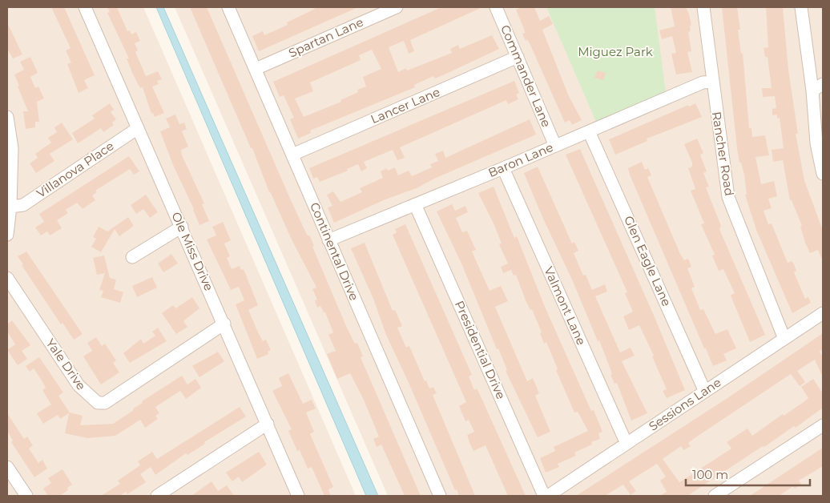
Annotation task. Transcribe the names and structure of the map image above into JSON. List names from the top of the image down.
{
  "streets": {
    "street": [
      "Spartan Lane",
      "Commander Lane",
      "Lancer Lane",
      "Rancher Road",
      "Baron Lane",
      "Villanova Place",
      "Ole Miss Drive",
      "Continental Drive",
      "Glen Eagle Lane",
      "Valmont Lane",
      "Presidential Drive",
      "Yale Drive",
      "Sessions Lane"
    ]
  },
  "crossings": [
    ["Spartan Lane", "Continental Drive"],
    ["Commander Lane", "Lancer Lane"],
    ["Commander Lane", "Baron Lane"],
    ["Lancer Lane", "Continental Drive"],
    ["Rancher Road", "Baron Lane"],
    ["Rancher Road", "Sessions Lane"],
    ["Baron Lane", "Continental Drive"],
    ["Baron Lane", "Glen Eagle Lane"],
    ["Baron Lane", "Valmont Lane"],
    ["Baron Lane", "Presidential Drive"],
    ["Villanova Place", "Ole Miss Drive"],
    ["Ole Miss Drive", "Yale Drive"],
    ["Glen Eagle Lane", "Sessions Lane"],
    ["Valmont Lane", "Sessions Lane"]
  ],
  "parks": ["Miguez Park"],
  "scale_bar": "100 m"
}
